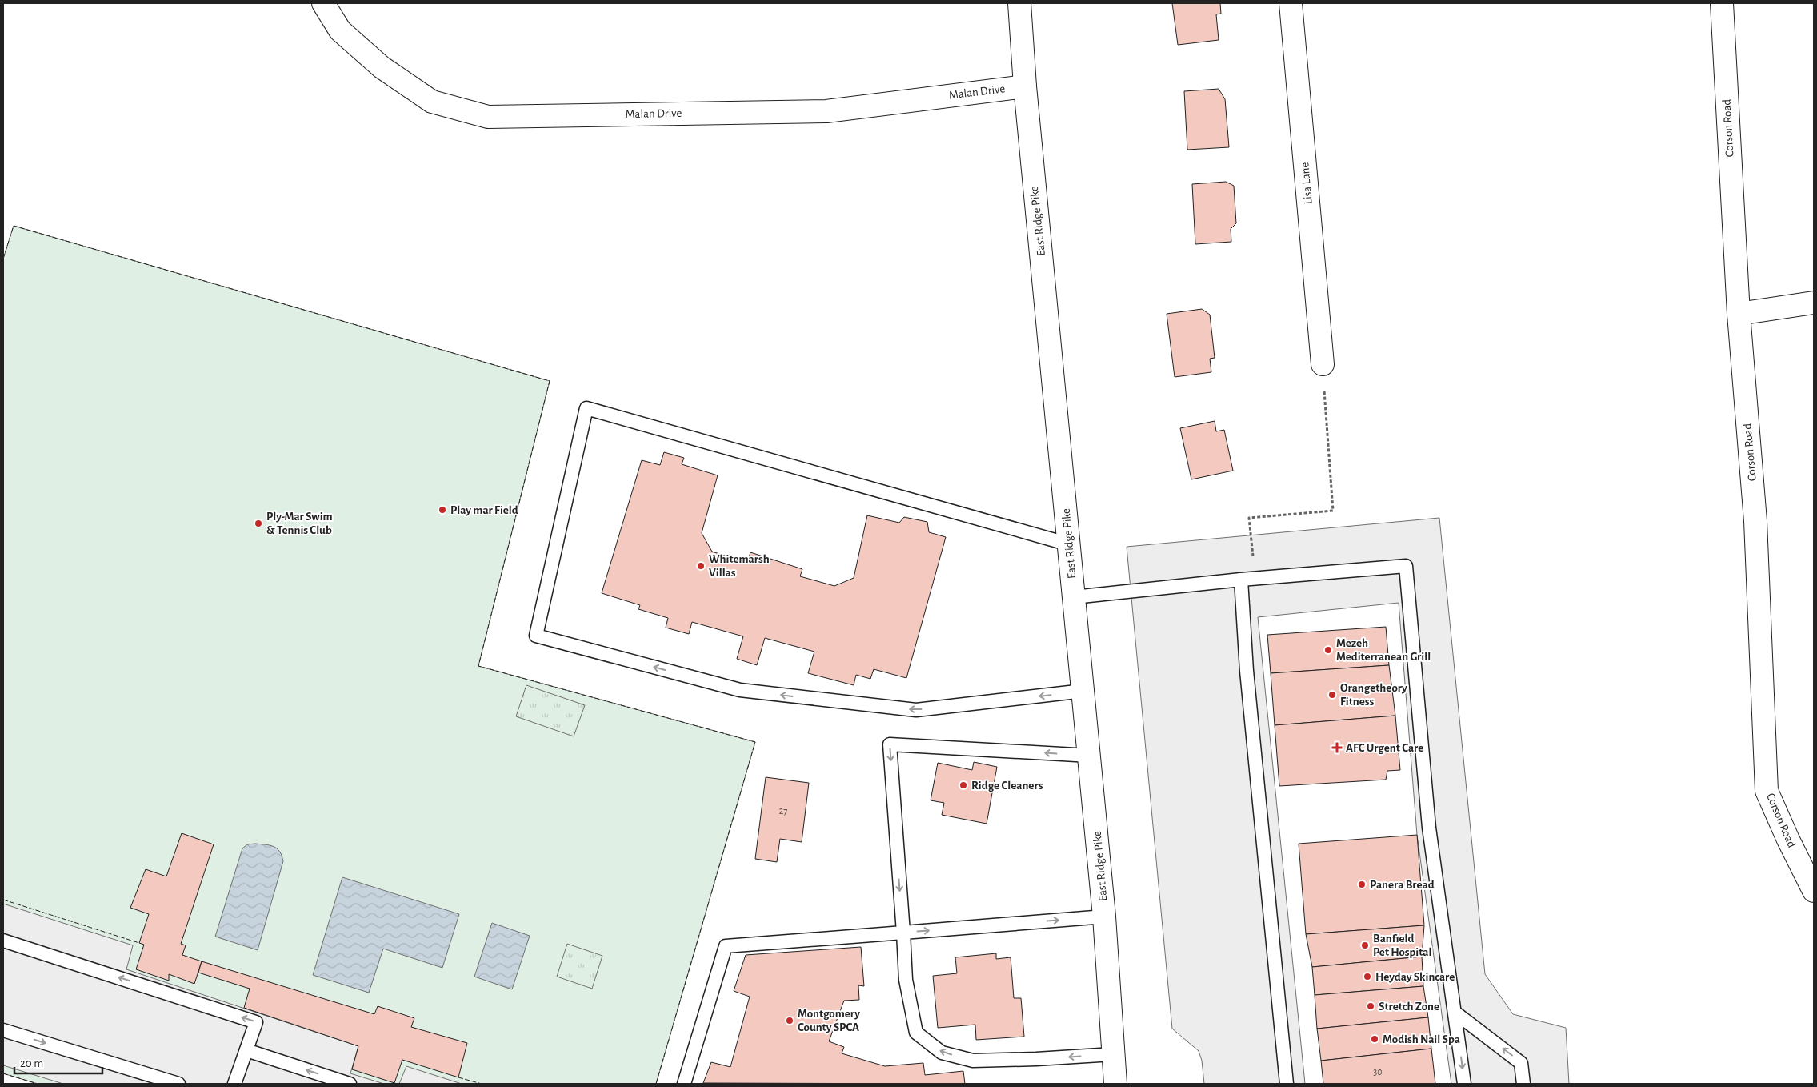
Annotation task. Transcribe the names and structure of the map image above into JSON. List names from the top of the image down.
{
  "streets": {
    "street": [
      "Malan Drive",
      "Corson Road",
      "Lisa Lane",
      "East Ridge Pike"
    ]
  },
  "crossings": [
    ["Malan Drive", "East Ridge Pike"]
  ],
  "places": {
    "other": [
      "Play mar Field",
      "Ply-Mar Swim & Tennis Club",
      "Whitemarsh Villas",
      "Mezeh Mediterranean Grill",
      "Orangetheory Fitness",
      "Ridge Cleaners",
      "Panera Bread",
      "Banfield Pet Hospital",
      "Heyday Skincare",
      "Stretch Zone",
      "Montgomery County SPCA",
      "Modish Nail Spa"
    ],
    "health": ["AFC Urgent Care"]
  },
  "house_numbers": ["27", "30"],
  "scale_bar": "20 m"
}
